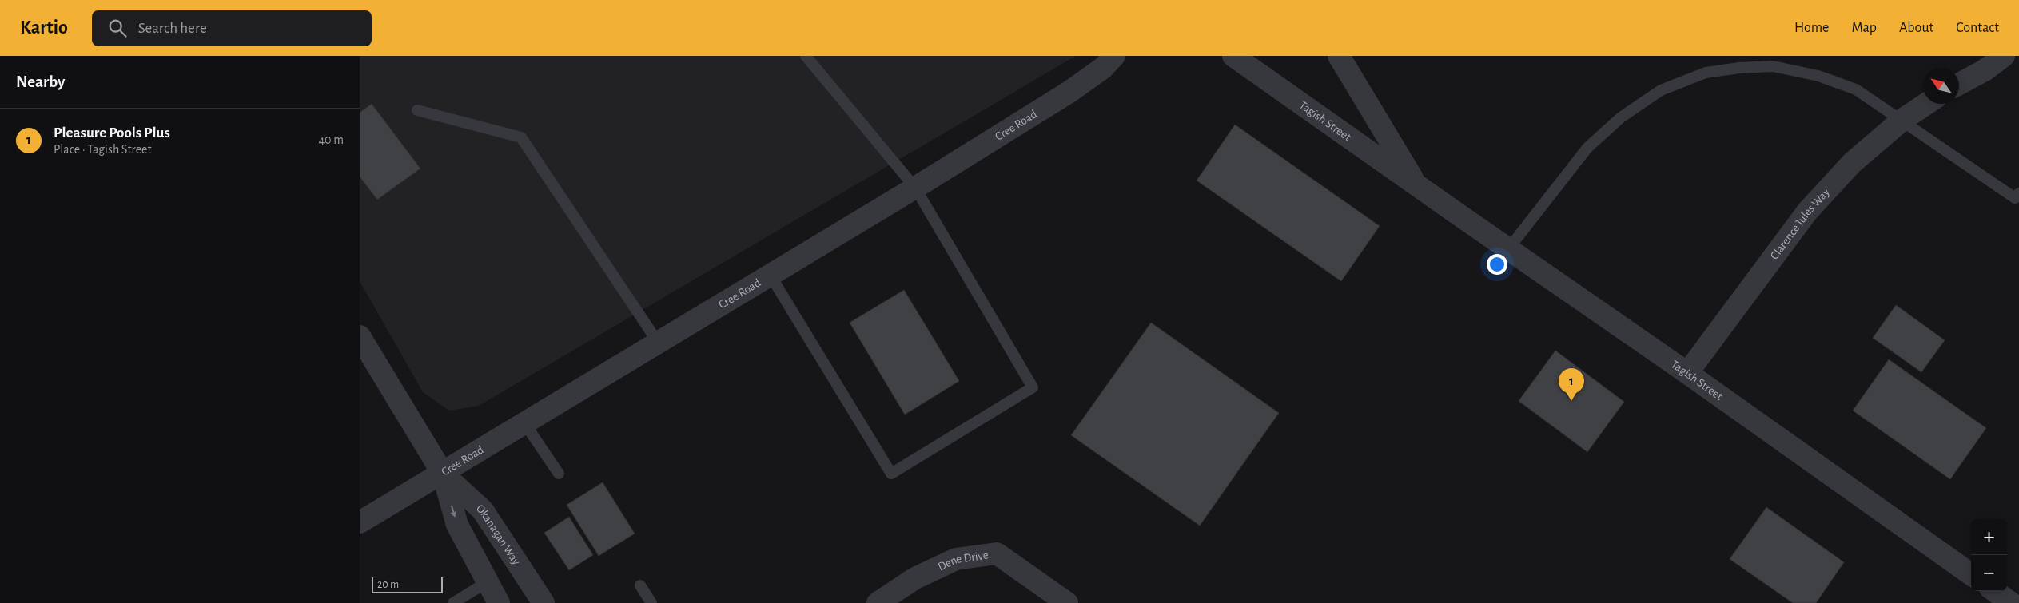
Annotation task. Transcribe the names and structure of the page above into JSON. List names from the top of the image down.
{
  "streets": {
    "street": [
      "Tagish Street",
      "Cree Road",
      "Clarence Jules Way",
      "Okanagan Way",
      "Dene Drive"
    ]
  },
  "crossings": [
    ["Tagish Street", "Clarence Jules Way"],
    ["Cree Road", "Okanagan Way"]
  ],
  "scale_bar": "20 m",
  "north": "top left",
  "page": {
    "header": "Kartio",
    "search": "Search here",
    "nav": [
      "Home",
      "Map",
      "About",
      "Contact"
    ],
    "heading": "Nearby",
    "list": [
      {
        "mark": "1",
        "name": "Pleasure Pools Plus",
        "note": "Place · Tagish Street",
        "value": "40 m"
      }
    ],
    "pins": "1",
    "map_buttons": ["+", "−"],
    "scale": "20 m"
  }
}
